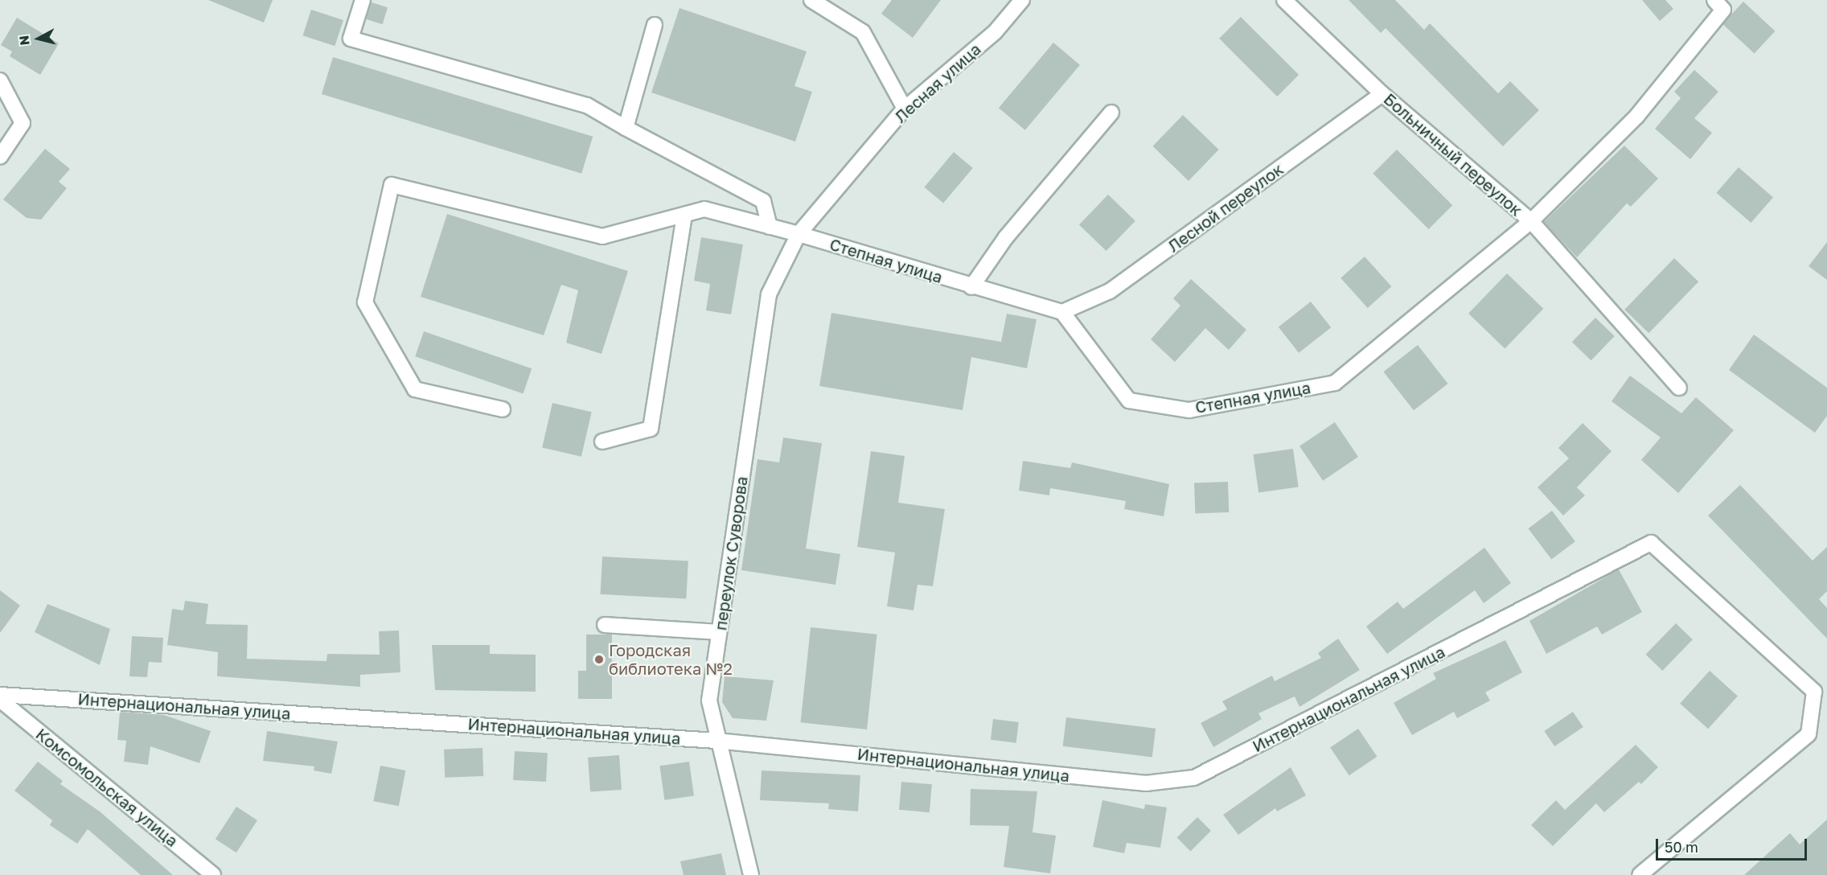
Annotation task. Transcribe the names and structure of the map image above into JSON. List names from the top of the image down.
{
  "streets": {
    "street": [
      "Лесная улица",
      "Больничный переулок",
      "Лесной переулок",
      "Степная улица",
      "переулок Суворова",
      "Интернациональная улица",
      "Комсомольская улица"
    ]
  },
  "crossings": [
    ["Лесная улица", "Степная улица"],
    ["Лесная улица", "переулок Суворова"],
    ["Больничный переулок", "Лесной переулок"],
    ["Больничный переулок", "Степная улица"],
    ["Лесной переулок", "Степная улица"],
    ["Степная улица", "переулок Суворова"],
    ["переулок Суворова", "Интернациональная улица"]
  ],
  "places": ["Городская библиотека №2"],
  "scale_bar": "50 m",
  "north": "left"
}
